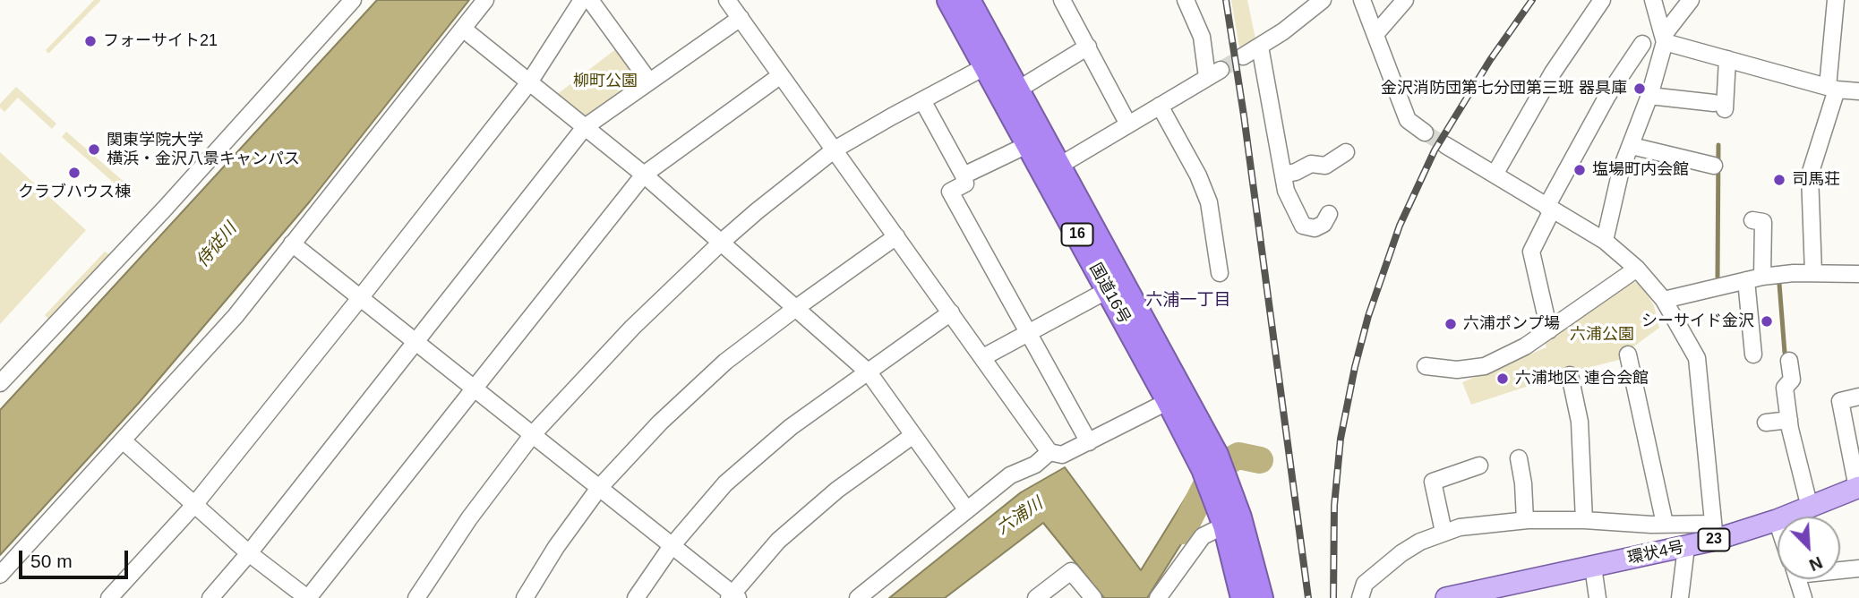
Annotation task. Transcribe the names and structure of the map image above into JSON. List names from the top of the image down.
{
  "streets": {
    "highway": ["16", "国道16号"],
    "main road": ["23", "環状4号"]
  },
  "districts": ["六浦一丁目"],
  "water": ["侍従川", "六浦川"],
  "parks": ["柳町公園", "六浦公園"],
  "places": [
    "フォーサイト21",
    "金沢消防団第七分団第三班 器具庫",
    "関東学院大学 横浜・金沢八景キャンパス",
    "塩場町内会館",
    "クラブハウス棟",
    "司馬荘",
    "シーサイド金沢",
    "六浦ポンプ場",
    "六浦地区 連合会館"
  ],
  "scale_bar": "50 m",
  "north": "bottom right"
}
